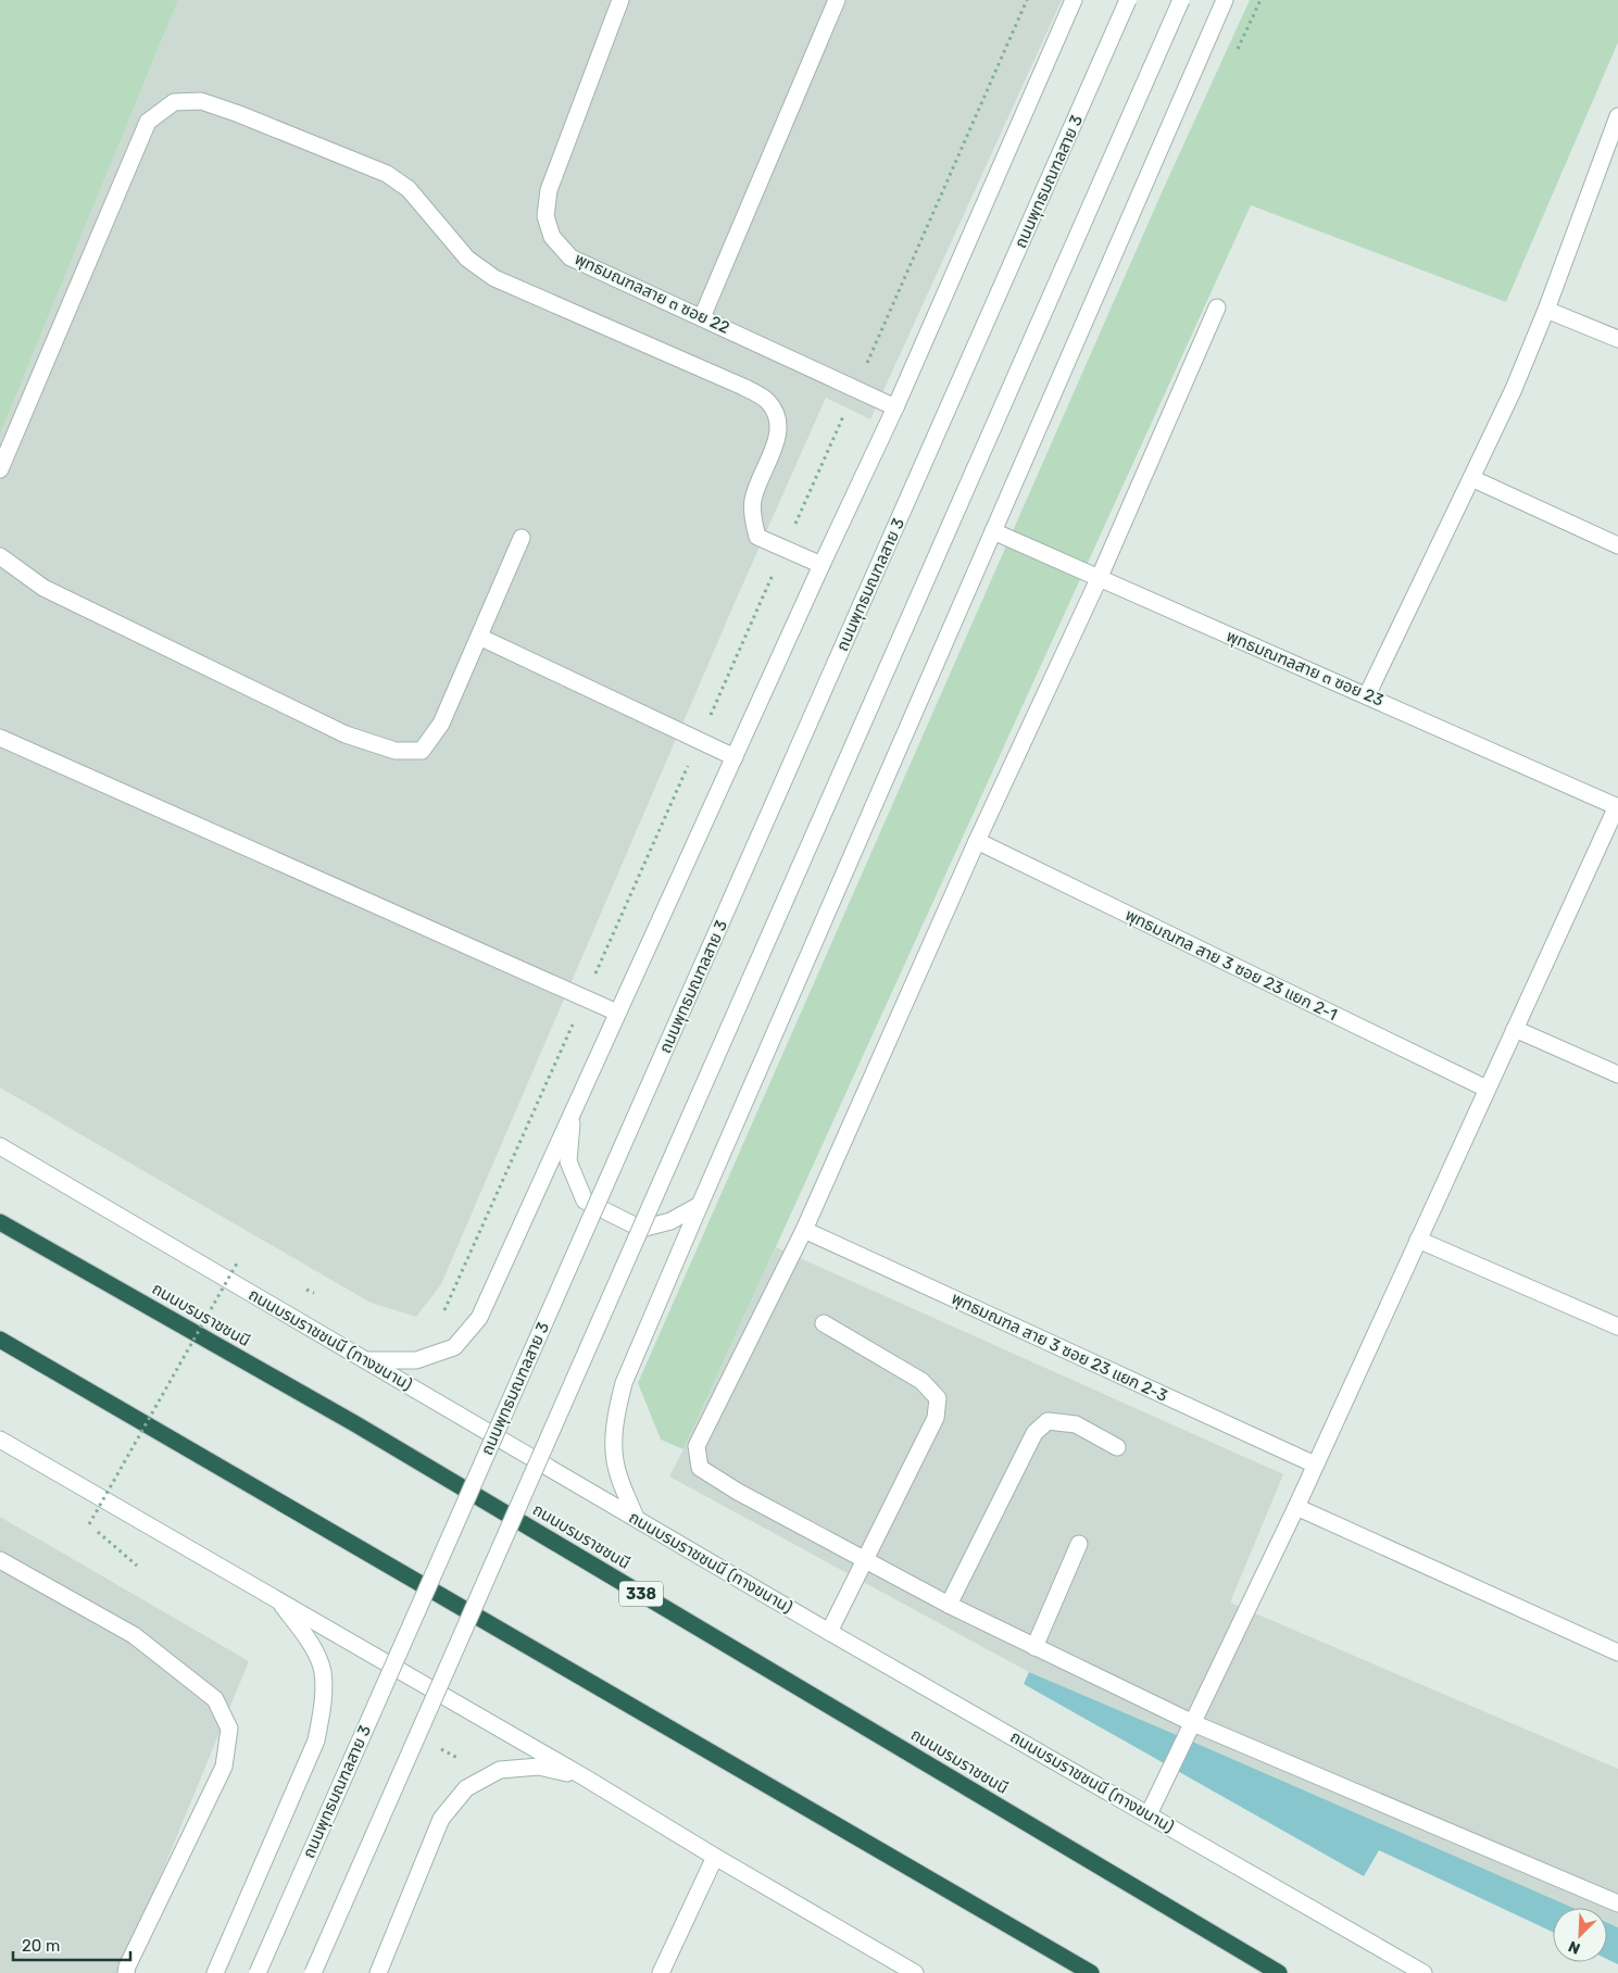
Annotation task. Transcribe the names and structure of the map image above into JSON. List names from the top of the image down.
{
  "streets": {
    "highway": ["ถนนบรมราชชนนี", "338"],
    "main road": [
      "ถนนพุทธมณฑลสาย 3",
      "พุทธมณฑลสาย ๓ ซอย 22",
      "พุทธมณฑลสาย ๓ ซอย 23",
      "พุทธมณฑล สาย 3 ซอย 23 แยก 2-1",
      "ถนนบรมราชชนนี (ทางขนาน)",
      "พุทธมณฑล สาย 3 ซอย 23 แยก 2-3"
    ]
  },
  "scale_bar": "20 m",
  "north": "bottom left"
}
